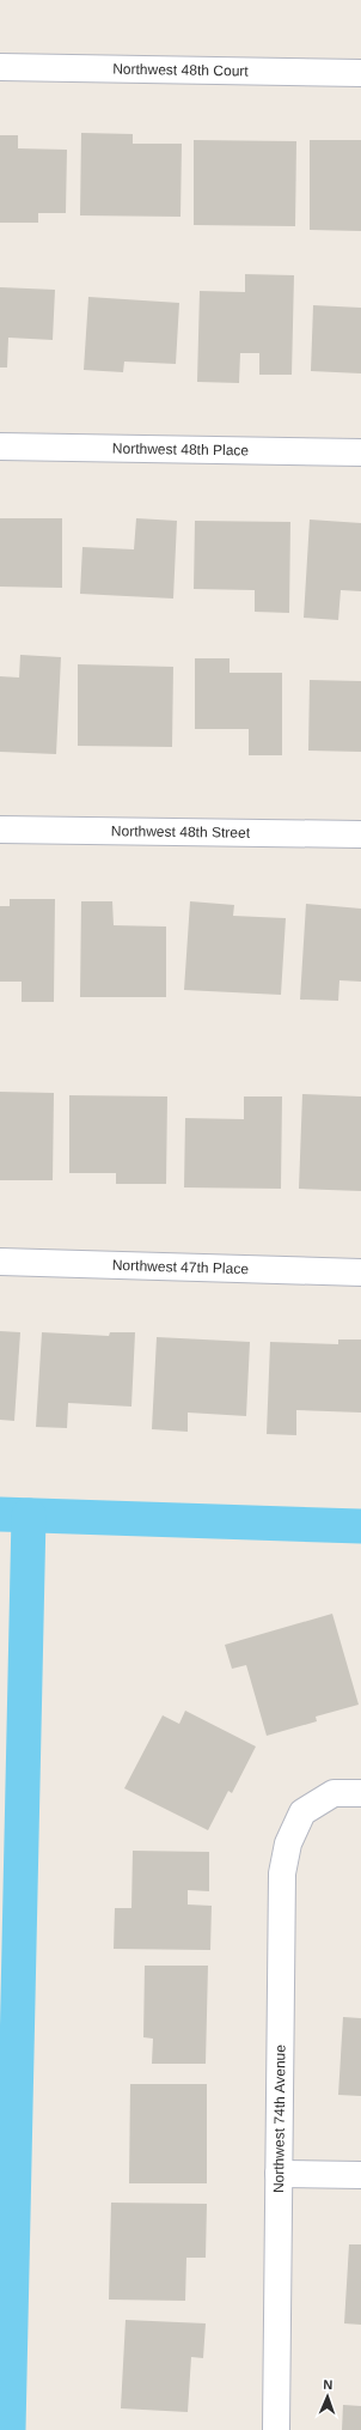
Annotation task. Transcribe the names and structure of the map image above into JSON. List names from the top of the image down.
{
  "streets": {
    "street": [
      "Northwest 48th Court",
      "Northwest 48th Place",
      "Northwest 48th Street",
      "Northwest 47th Place",
      "Northwest 74th Avenue"
    ]
  },
  "north": "top"
}
